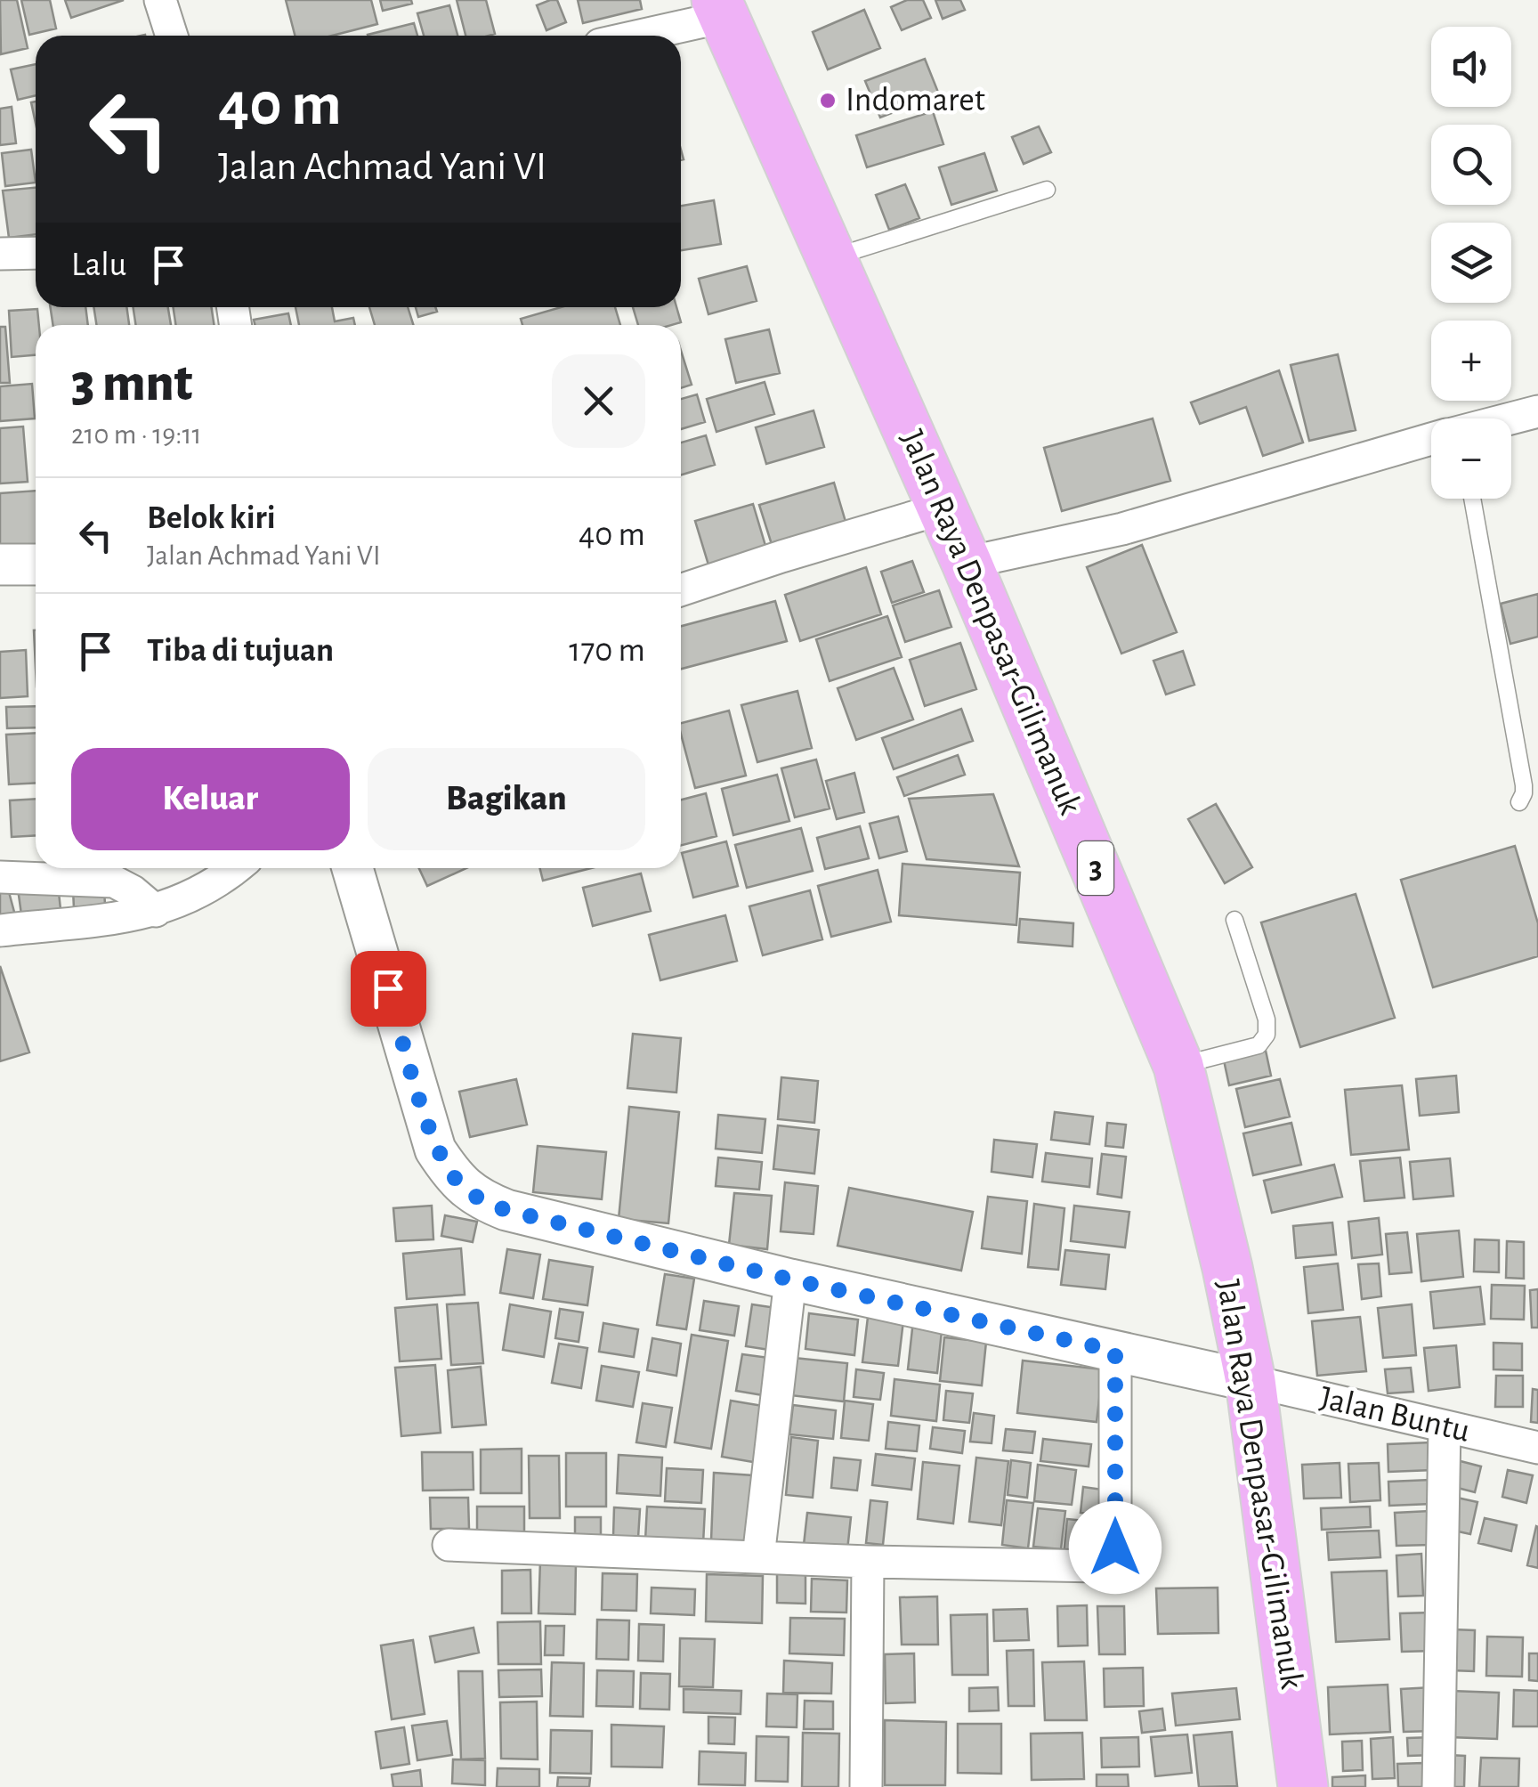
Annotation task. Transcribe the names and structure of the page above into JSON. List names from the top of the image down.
{
  "streets": {
    "highway": ["Jalan Raya Denpasar-Gilimanuk", "3"],
    "street": ["Jalan Buntu"]
  },
  "crossings": [
    ["Jalan Raya Denpasar-Gilimanuk", "Jalan Buntu"]
  ],
  "places": ["Indomaret"],
  "page": {
    "map_buttons": ["+", "−"],
    "turn": ["40 m", "Jalan Achmad Yani VI"],
    "then": "Lalu",
    "heading": ["3 mnt", "210 m · 19:11"],
    "list": [
      {
        "name": "Belok kiri",
        "note": "Jalan Achmad Yani VI",
        "value": "40 m"
      },
      {
        "name": "Tiba di tujuan",
        "value": "170 m"
      }
    ],
    "buttons": ["Keluar", "Bagikan"]
  }
}
